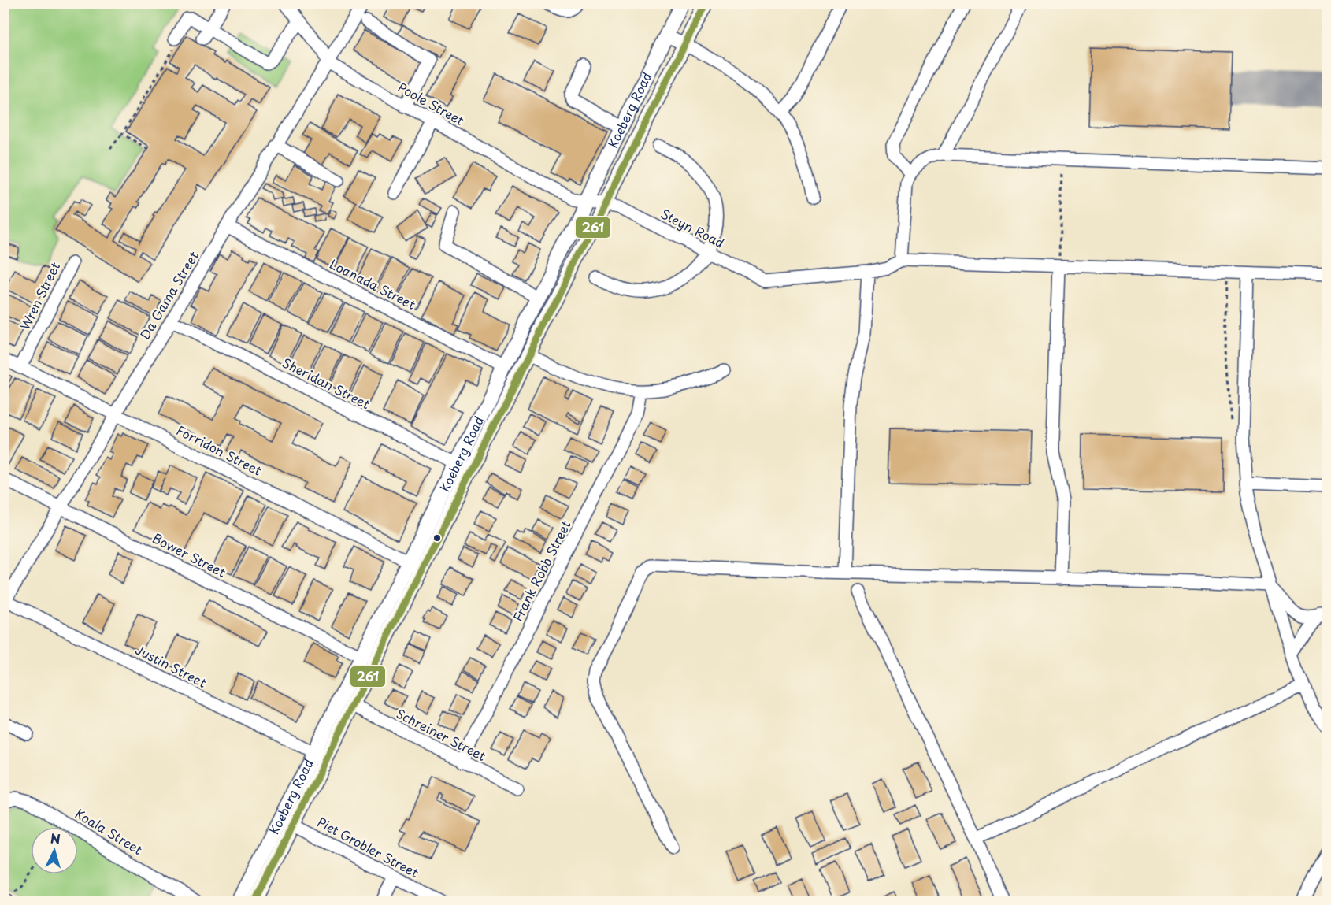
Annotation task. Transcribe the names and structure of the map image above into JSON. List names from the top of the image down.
{
  "streets": {
    "main road": ["Koeberg Road"],
    "street": [
      "Poole Street",
      "Steyn Road",
      "Loanada Street",
      "Da Gama Street",
      "Wren Street",
      "Sheridan Street",
      "Forridon Street",
      "Bower Street",
      "Frank Robb Street",
      "Justin Street",
      "Schreiner Street",
      "Koala Street",
      "Piet Grobler Street"
    ]
  },
  "crossings": [
    ["Poole Street", "Koeberg Road"],
    ["Poole Street", "Steyn Road"],
    ["Poole Street", "Da Gama Street"],
    ["Koeberg Road", "Steyn Road"],
    ["Koeberg Road", "Loanada Street"],
    ["Koeberg Road", "Sheridan Street"],
    ["Koeberg Road", "Forridon Street"],
    ["Koeberg Road", "Bower Street"],
    ["Koeberg Road", "Justin Street"],
    ["Koeberg Road", "Schreiner Street"],
    ["Koeberg Road", "Piet Grobler Street"],
    ["Loanada Street", "Da Gama Street"],
    ["Da Gama Street", "Sheridan Street"],
    ["Da Gama Street", "Forridon Street"],
    ["Da Gama Street", "Bower Street"],
    ["Da Gama Street", "Justin Street"],
    ["Wren Street", "Forridon Street"],
    ["Frank Robb Street", "Schreiner Street"]
  ],
  "lines": ["transit line 261"],
  "north": "top"
}
